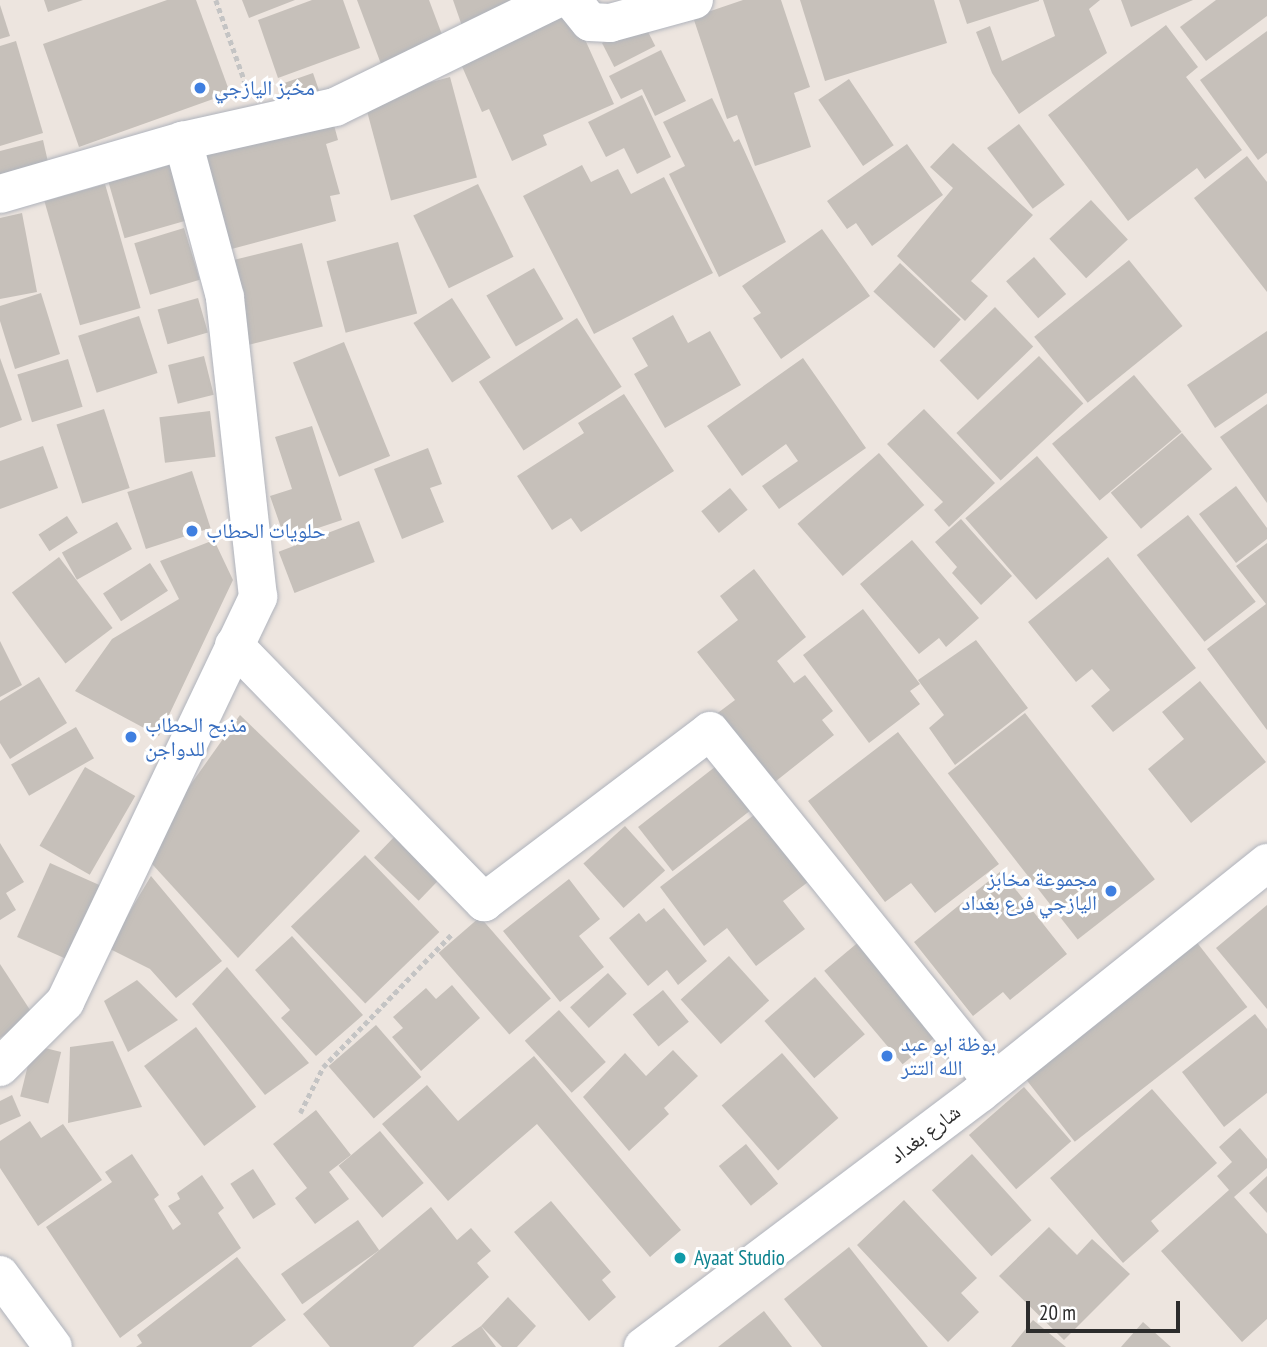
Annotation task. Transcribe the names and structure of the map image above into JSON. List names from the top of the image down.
{
  "streets": {
    "street": ["شارع بغداد"]
  },
  "places": [
    "مخبز اليازجي",
    "حلويات الحطاب",
    "مذبح الحطاب للدواجن",
    "مجموعة مخابز اليازجي فرع بغداد",
    "بوظة ابو عبد الله التتر",
    "Ayaat Studio"
  ],
  "scale_bar": "20 m"
}
